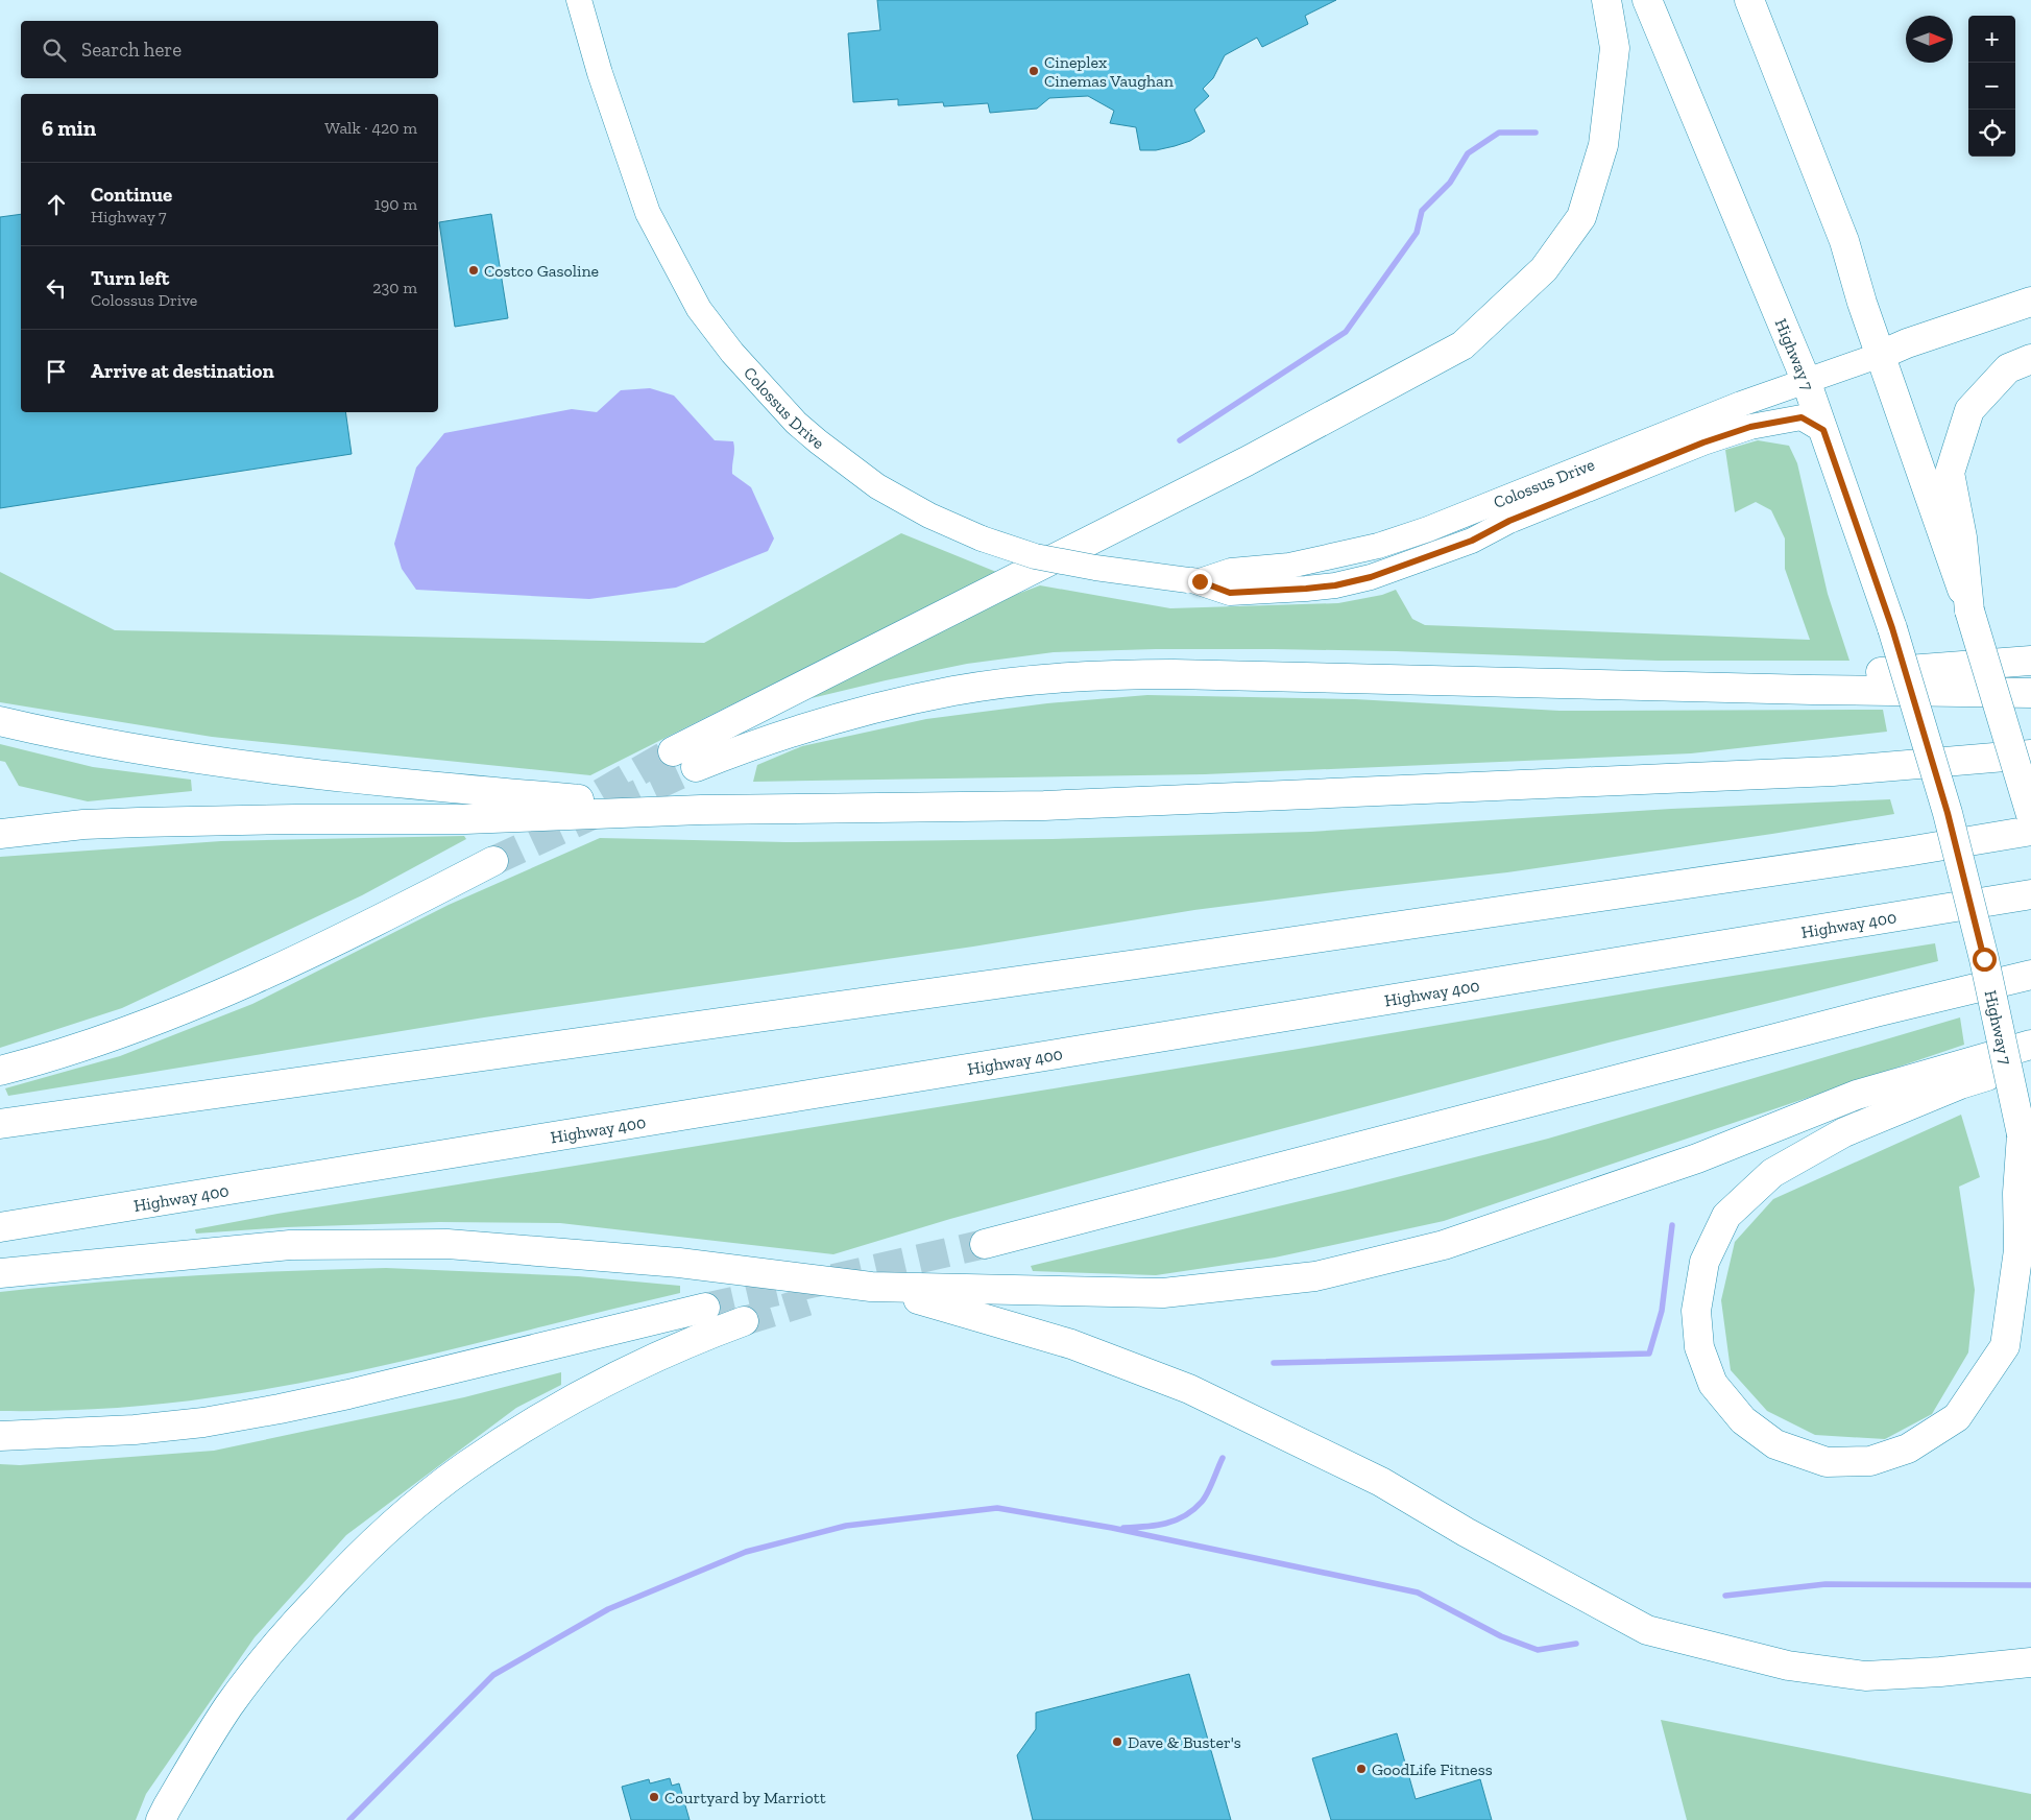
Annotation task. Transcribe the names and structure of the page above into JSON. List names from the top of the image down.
{
  "streets": {
    "main road": ["Highway 7", "Highway 400"],
    "street": ["Colossus Drive"]
  },
  "crossings": [
    ["Highway 7", "Colossus Drive"]
  ],
  "places": [
    "Cineplex Cinemas Vaughan",
    "Costco Gasoline",
    "Dave & Buster's",
    "GoodLife Fitness",
    "Courtyard by Marriott"
  ],
  "north": "right",
  "page": {
    "map_buttons": ["+", "−"],
    "search": "Search here",
    "heading": ["6 min", "Walk · 420 m"],
    "list": [
      ["Continue", "Highway 7", "190 m"],
      ["Turn left", "Colossus Drive", "230 m"],
      "Arrive at destination"
    ]
  }
}
